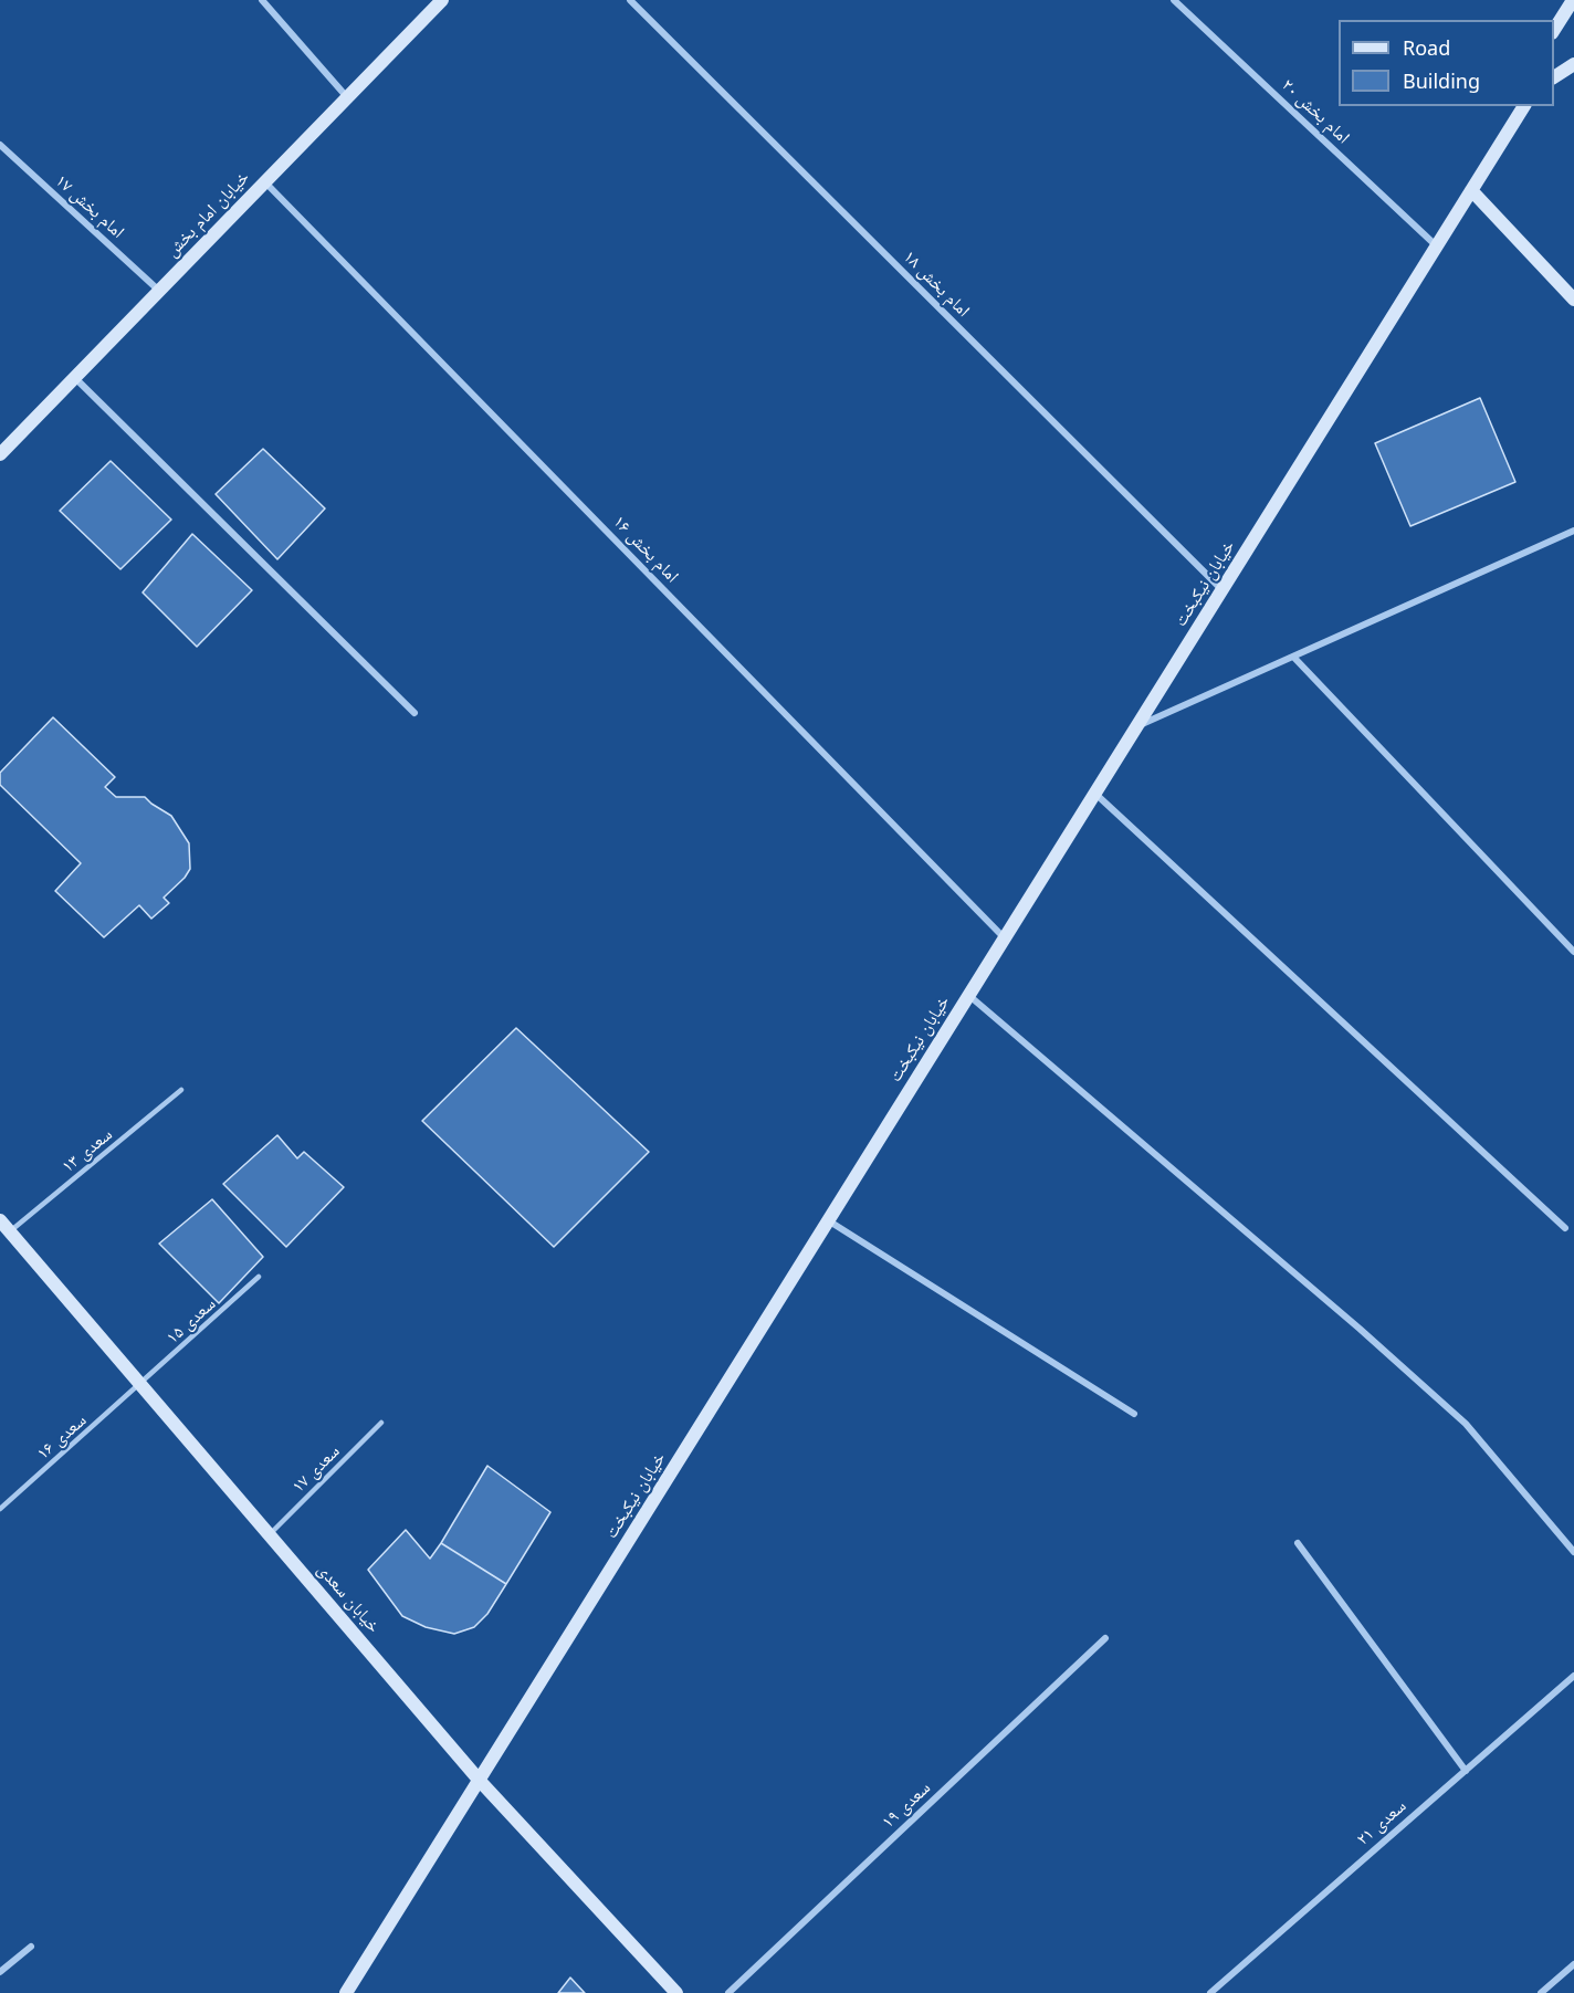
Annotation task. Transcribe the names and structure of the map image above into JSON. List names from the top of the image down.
{
  "streets": {
    "street": [
      "امام بخش ۲۰",
      "امام بخش ۱۷",
      "خیابان امام بخش",
      "امام بخش ۱۸",
      "امام بخش ۱۶",
      "خیابان نیکبخت",
      "خیابان سعدی",
      "سعدی ۱۹",
      "سعدی ۲۱"
    ],
    "lane": [
      "سعدی ۱۳",
      "سعدی ۱۵",
      "سعدی ۱۶",
      "سعدی ۱۷"
    ]
  },
  "crossings": [
    ["امام بخش ۲۰", "خیابان نیکبخت"],
    ["امام بخش ۱۷", "خیابان امام بخش"],
    ["خیابان امام بخش", "امام بخش ۱۶"],
    ["امام بخش ۱۸", "خیابان نیکبخت"],
    ["امام بخش ۱۶", "خیابان نیکبخت"],
    ["خیابان نیکبخت", "خیابان سعدی"],
    ["سعدی ۱۳", "خیابان سعدی"],
    ["سعدی ۱۵", "سعدی ۱۶"],
    ["سعدی ۱۵", "خیابان سعدی"],
    ["سعدی ۱۶", "خیابان سعدی"],
    ["سعدی ۱۷", "خیابان سعدی"]
  ],
  "legend": ["Road", "Building"]
}
